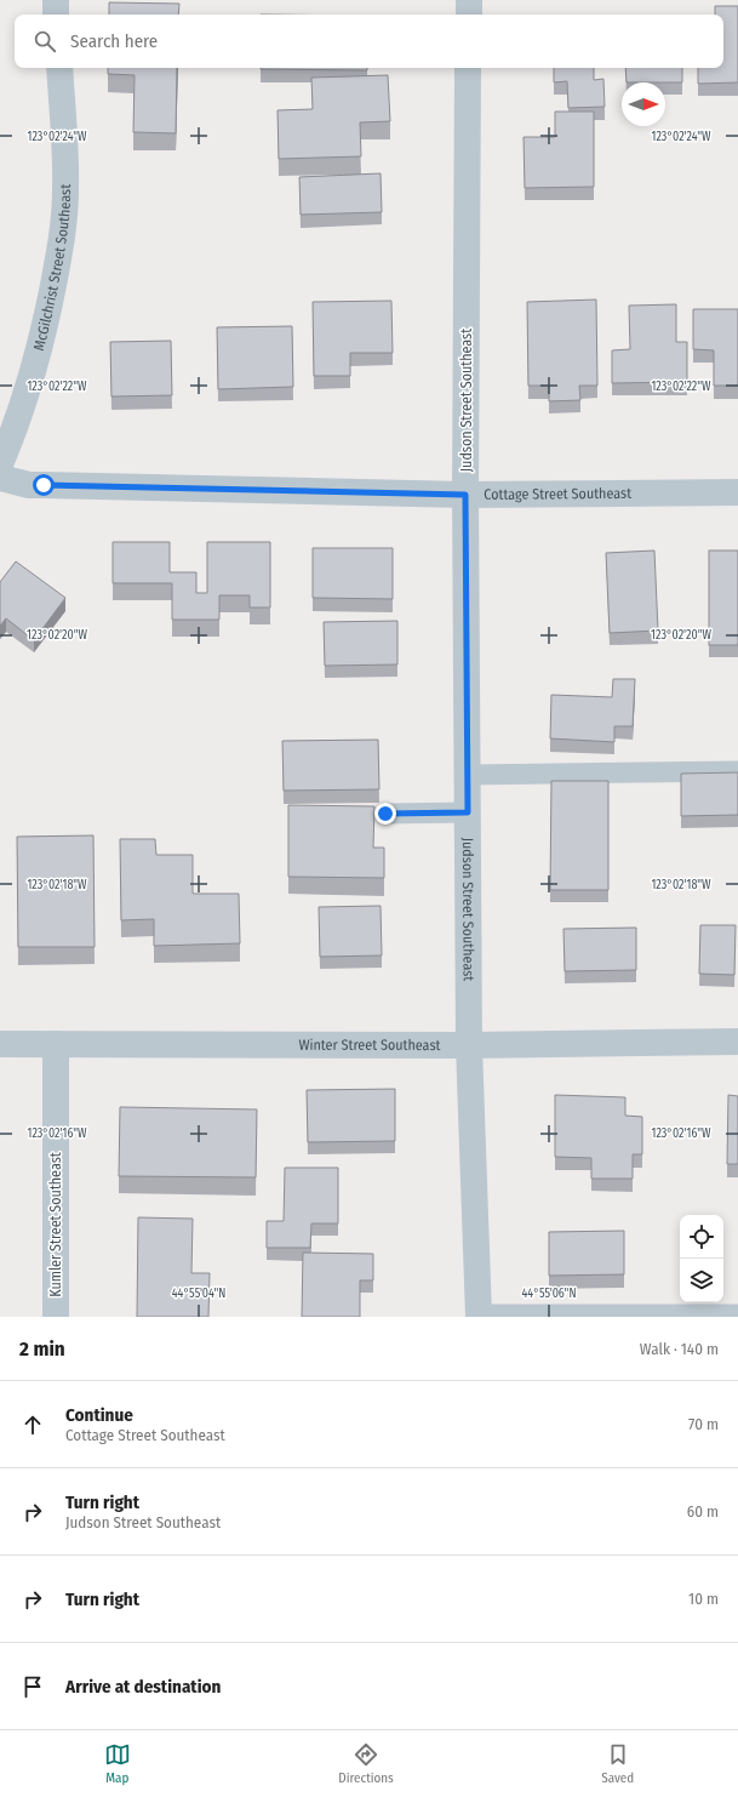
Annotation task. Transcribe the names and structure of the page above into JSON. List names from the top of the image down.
{
  "streets": {
    "street": [
      "McGilchrist Street Southeast",
      "Judson Street Southeast",
      "Cottage Street Southeast",
      "Winter Street Southeast",
      "Kumler Street Southeast"
    ]
  },
  "crossings": [
    ["Judson Street Southeast", "Cottage Street Southeast"],
    ["Judson Street Southeast", "Winter Street Southeast"],
    ["Winter Street Southeast", "Kumler Street Southeast"]
  ],
  "north": "right",
  "page": {
    "search": "Search here",
    "heading": ["2 min", "Walk · 140 m"],
    "list": [
      ["Continue", "Cottage Street Southeast", "70 m"],
      ["Turn right", "Judson Street Southeast", "60 m"],
      ["Turn right", "10 m"],
      "Arrive at destination"
    ],
    "nav": ["Map", "Directions", "Saved"]
  },
  "coordinates": [
    "123°02'24\"W",
    "123°02'22\"W",
    "123°02'20\"W",
    "123°02'18\"W",
    "123°02'16\"W",
    "44°55'04\"N",
    "44°55'06\"N"
  ]
}
